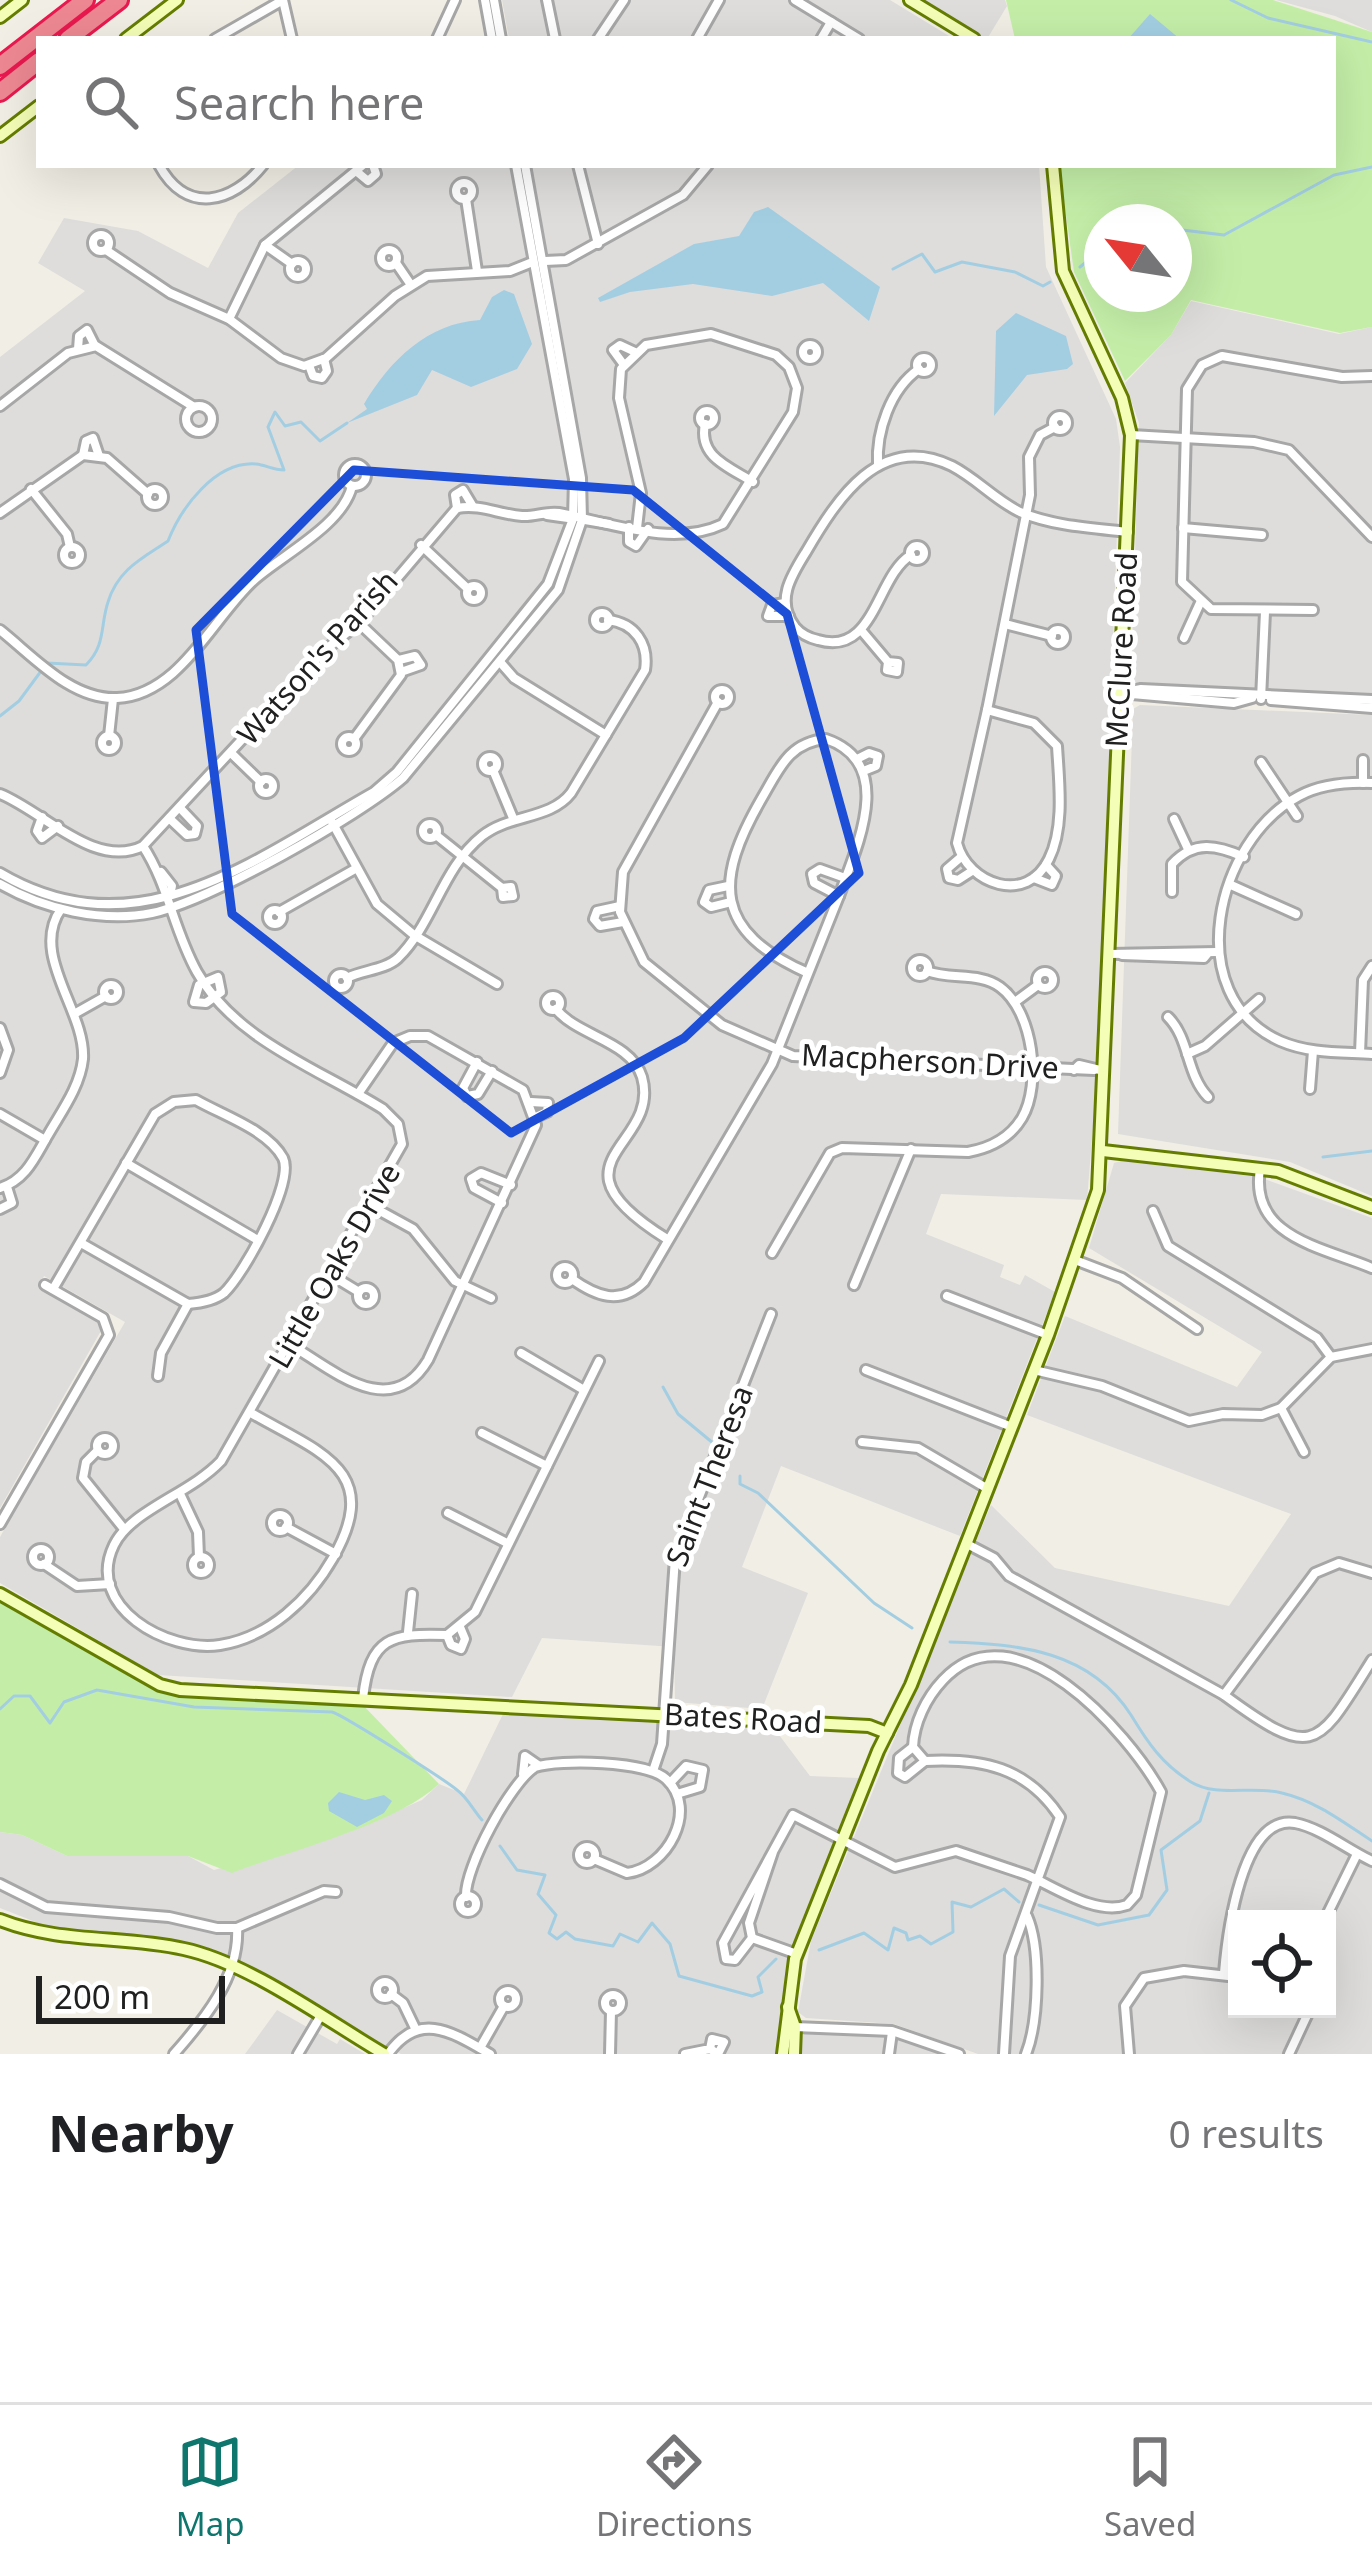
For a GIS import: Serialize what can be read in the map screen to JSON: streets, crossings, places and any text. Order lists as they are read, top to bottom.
{
  "streets": {
    "street": [
      "McClure Road",
      "Watson's Parish",
      "Macpherson Drive",
      "Little Oaks Drive",
      "Saint Theresa",
      "Bates Road"
    ]
  },
  "crossings": [
    ["McClure Road", "Macpherson Drive"],
    ["Watson's Parish", "Little Oaks Drive"],
    ["Saint Theresa", "Bates Road"]
  ],
  "scale_bar": "200 m",
  "north": "top left",
  "page": {
    "search": "Search here",
    "scale": "200 m",
    "heading": ["Nearby", "0 results"],
    "nav": ["Map", "Directions", "Saved"]
  }
}
